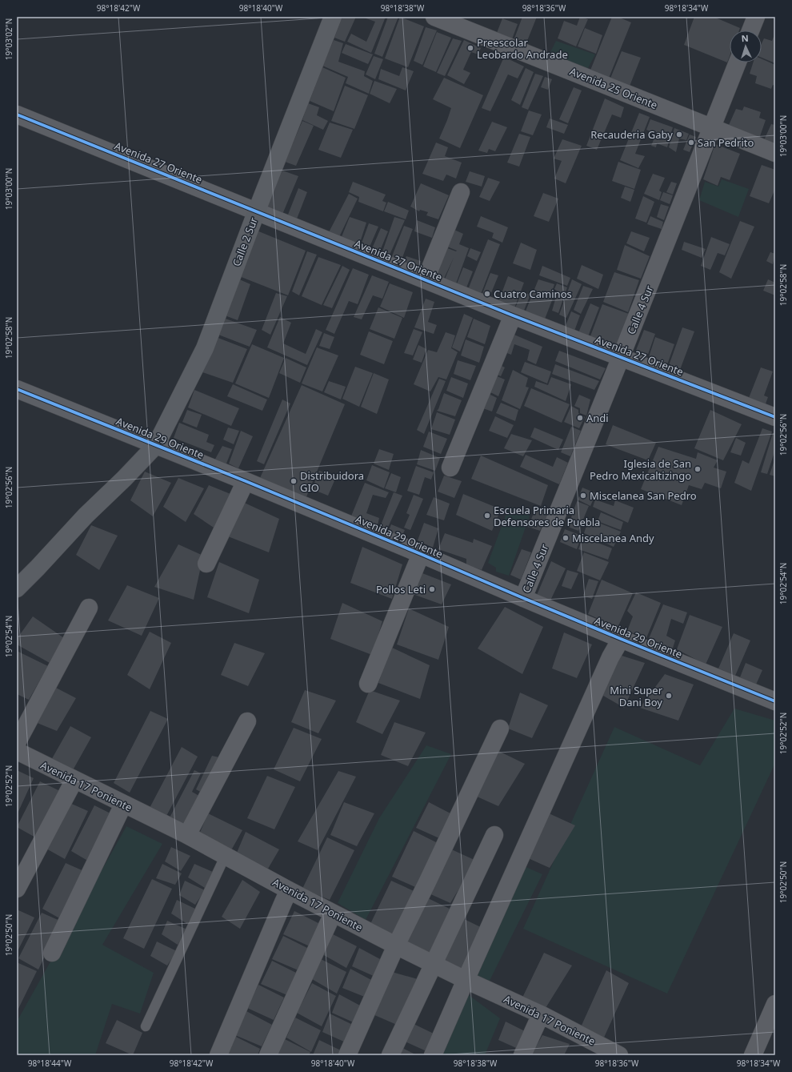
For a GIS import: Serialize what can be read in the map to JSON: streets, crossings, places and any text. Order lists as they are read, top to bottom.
{
  "streets": {
    "main road": ["Calle 2 Sur"],
    "street": [
      "Avenida 25 Oriente",
      "Avenida 27 Oriente",
      "Calle 4 Sur",
      "Avenida 29 Oriente",
      "Avenida 17 Poniente"
    ]
  },
  "crossings": [
    ["Avenida 25 Oriente", "Calle 4 Sur"],
    ["Avenida 27 Oriente", "Calle 2 Sur"],
    ["Avenida 27 Oriente", "Calle 4 Sur"],
    ["Calle 2 Sur", "Avenida 29 Oriente"],
    ["Calle 4 Sur", "Avenida 29 Oriente"]
  ],
  "places": [
    "Preescolar Leobardo Andrade",
    "Recauderia Gaby",
    "San Pedrito",
    "Cuatro Caminos",
    "Andi",
    "Iglesia de San Pedro Mexicaltizingo",
    "Distribuidora GIO",
    "Miscelanea San Pedro",
    "Escuela Primaria Defensores de Puebla",
    "Miscelanea Andy",
    "Pollos Leti",
    "Mini Super Dani Boy"
  ],
  "north": "top",
  "coordinates": [
    "98°18'42\"W",
    "98°18'40\"W",
    "98°18'38\"W",
    "98°18'36\"W",
    "98°18'34\"W",
    "19°03'02\"N",
    "19°03'00\"N",
    "19°02'58\"N",
    "19°02'56\"N",
    "19°02'54\"N",
    "19°02'52\"N",
    "19°02'50\"N",
    "98°18'44\"W"
  ]
}
